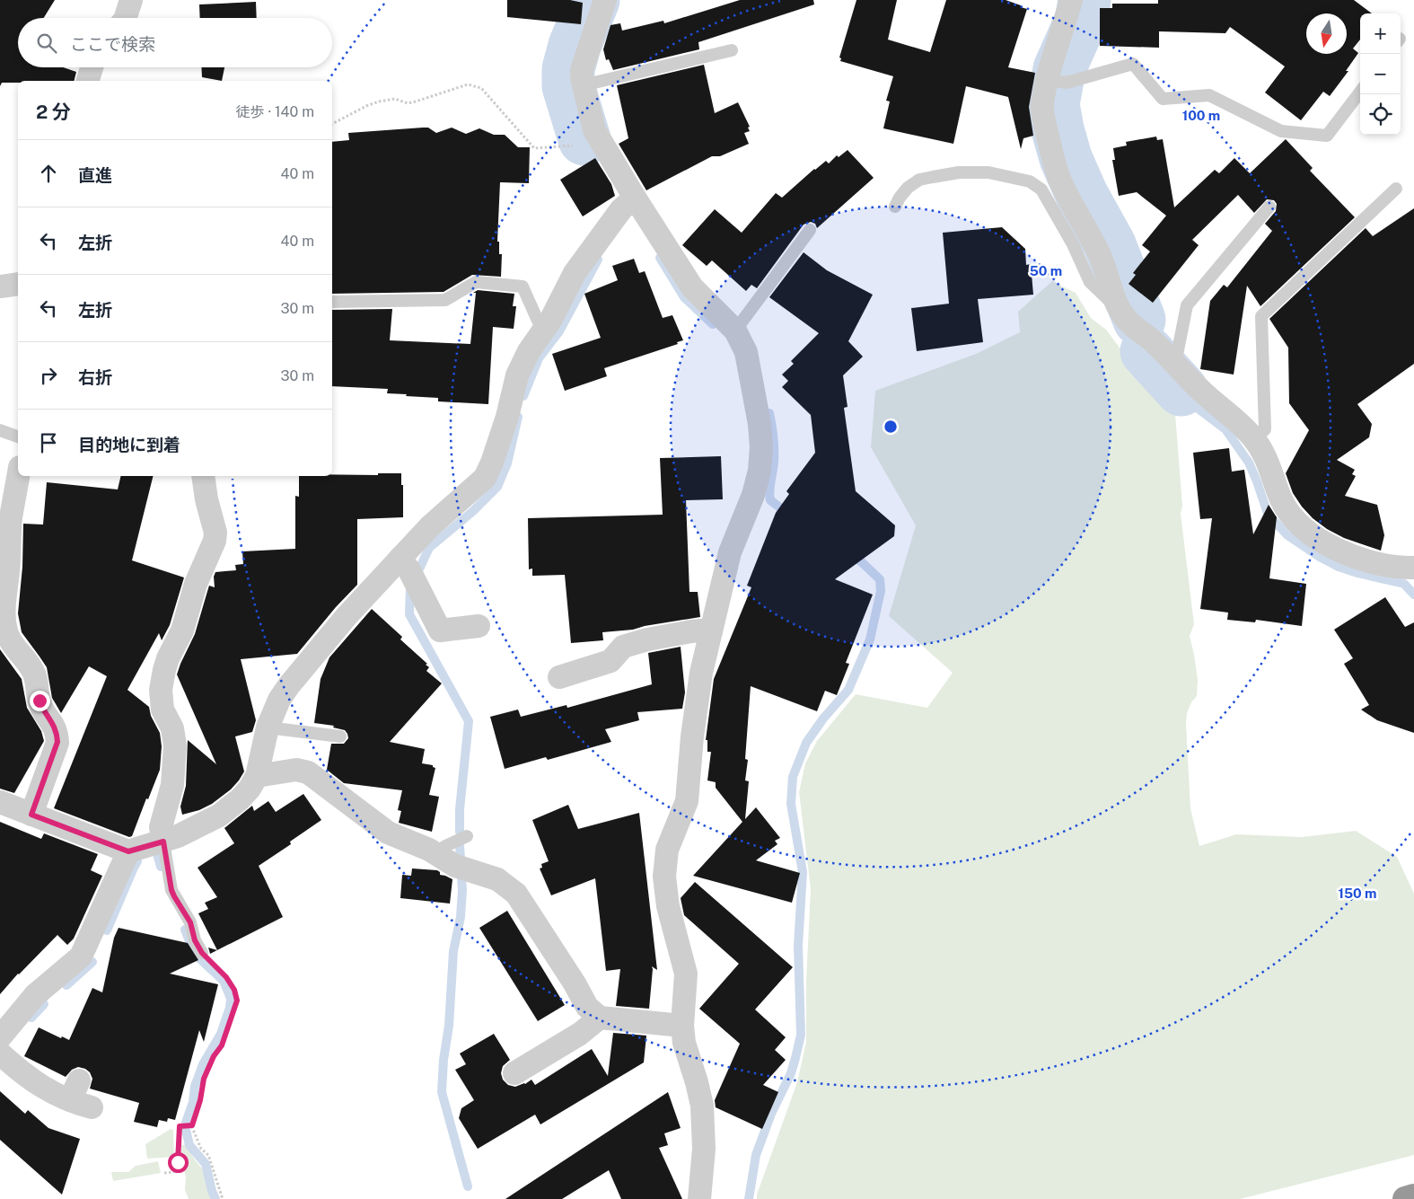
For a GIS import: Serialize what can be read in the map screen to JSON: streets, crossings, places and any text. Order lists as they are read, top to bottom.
{
  "north": "bottom",
  "page": {
    "map_buttons": ["+", "−"],
    "search": "ここで検索",
    "heading": ["2 分", "徒歩 · 140 m"],
    "list": [
      ["直進", "40 m"],
      ["左折", "40 m"],
      ["左折", "30 m"],
      ["右折", "30 m"],
      "目的地に到着"
    ]
  },
  "rings": ["100 m", "50 m", "150 m"]
}
